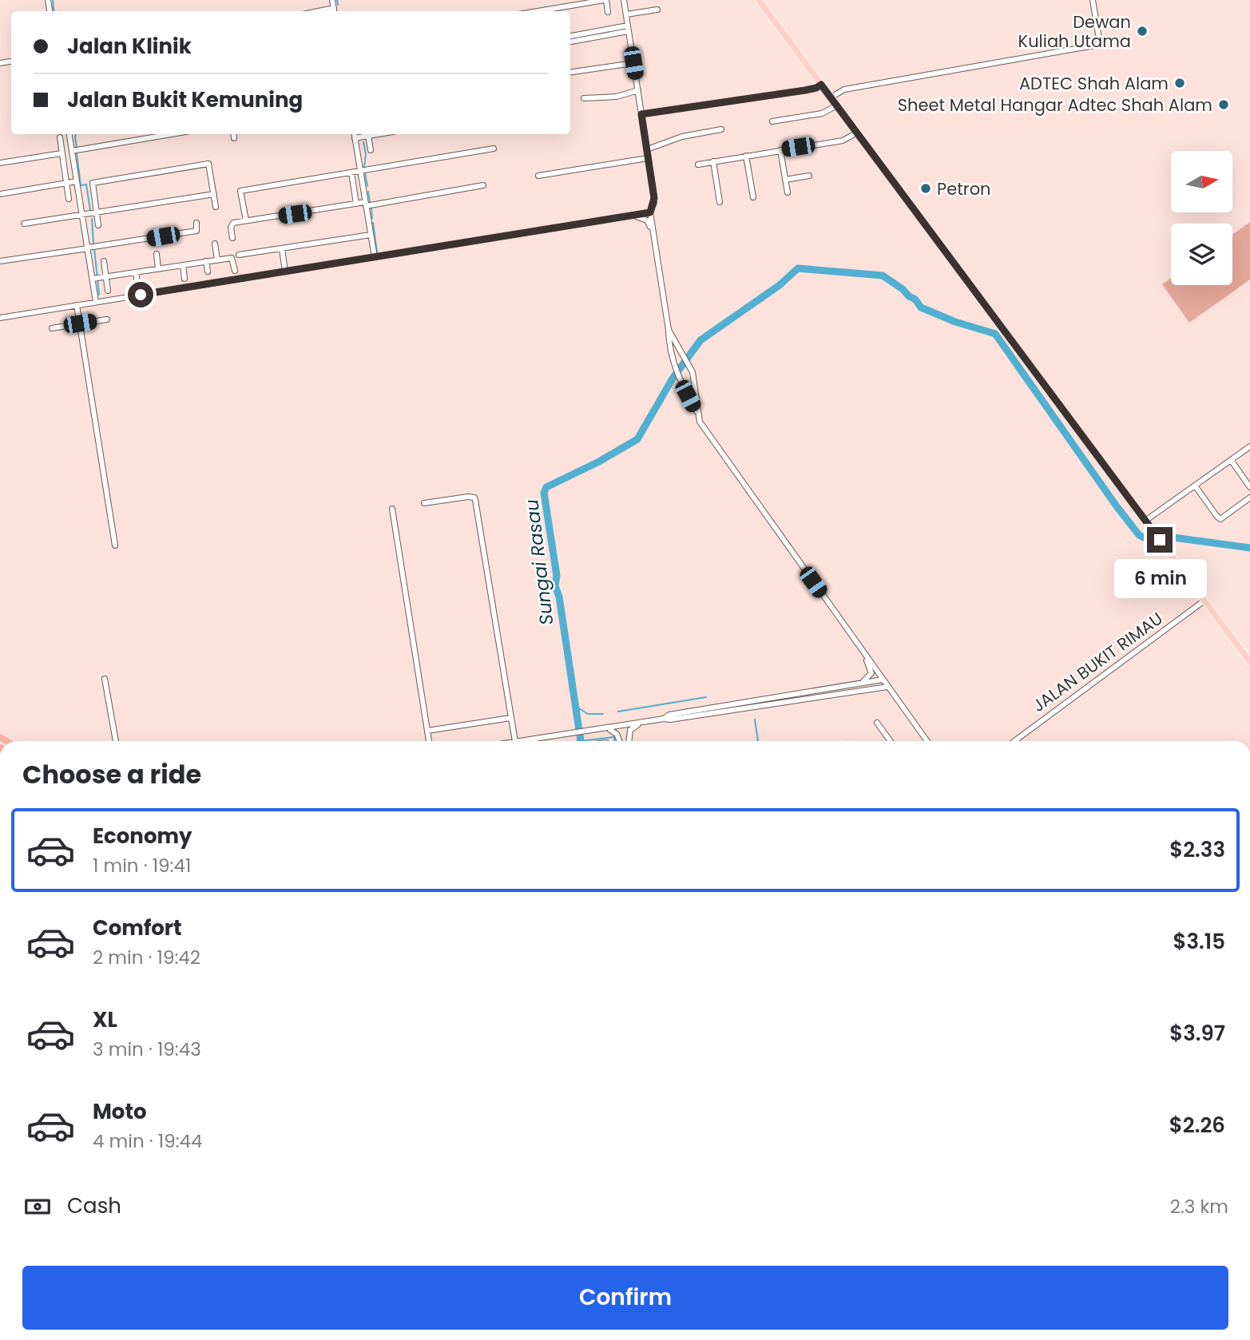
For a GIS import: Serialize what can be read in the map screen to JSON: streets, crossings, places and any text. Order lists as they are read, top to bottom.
{
  "streets": {
    "street": ["JALAN BUKIT RIMAU"]
  },
  "water": ["Sungai Rasau"],
  "places": [
    "Dewan Kuliah Utama",
    "ADTEC Shah Alam",
    "Sheet Metal Hangar Adtec Shah Alam",
    "Petron"
  ],
  "north": "right",
  "page": {
    "banner": ["Jalan Klinik", "Jalan Bukit Kemuning"],
    "bubble": "6 min",
    "heading": "Choose a ride",
    "list": [
      {
        "name": "Economy",
        "note": "1 min · 19:41",
        "value": "$2.33"
      },
      {
        "name": "Comfort",
        "note": "2 min · 19:42",
        "value": "$3.15"
      },
      {
        "name": "XL",
        "note": "3 min · 19:43",
        "value": "$3.97"
      },
      {
        "name": "Moto",
        "note": "4 min · 19:44",
        "value": "$2.26"
      }
    ],
    "pay": ["Cash", "2.3 km"],
    "buttons": "Confirm"
  }
}
